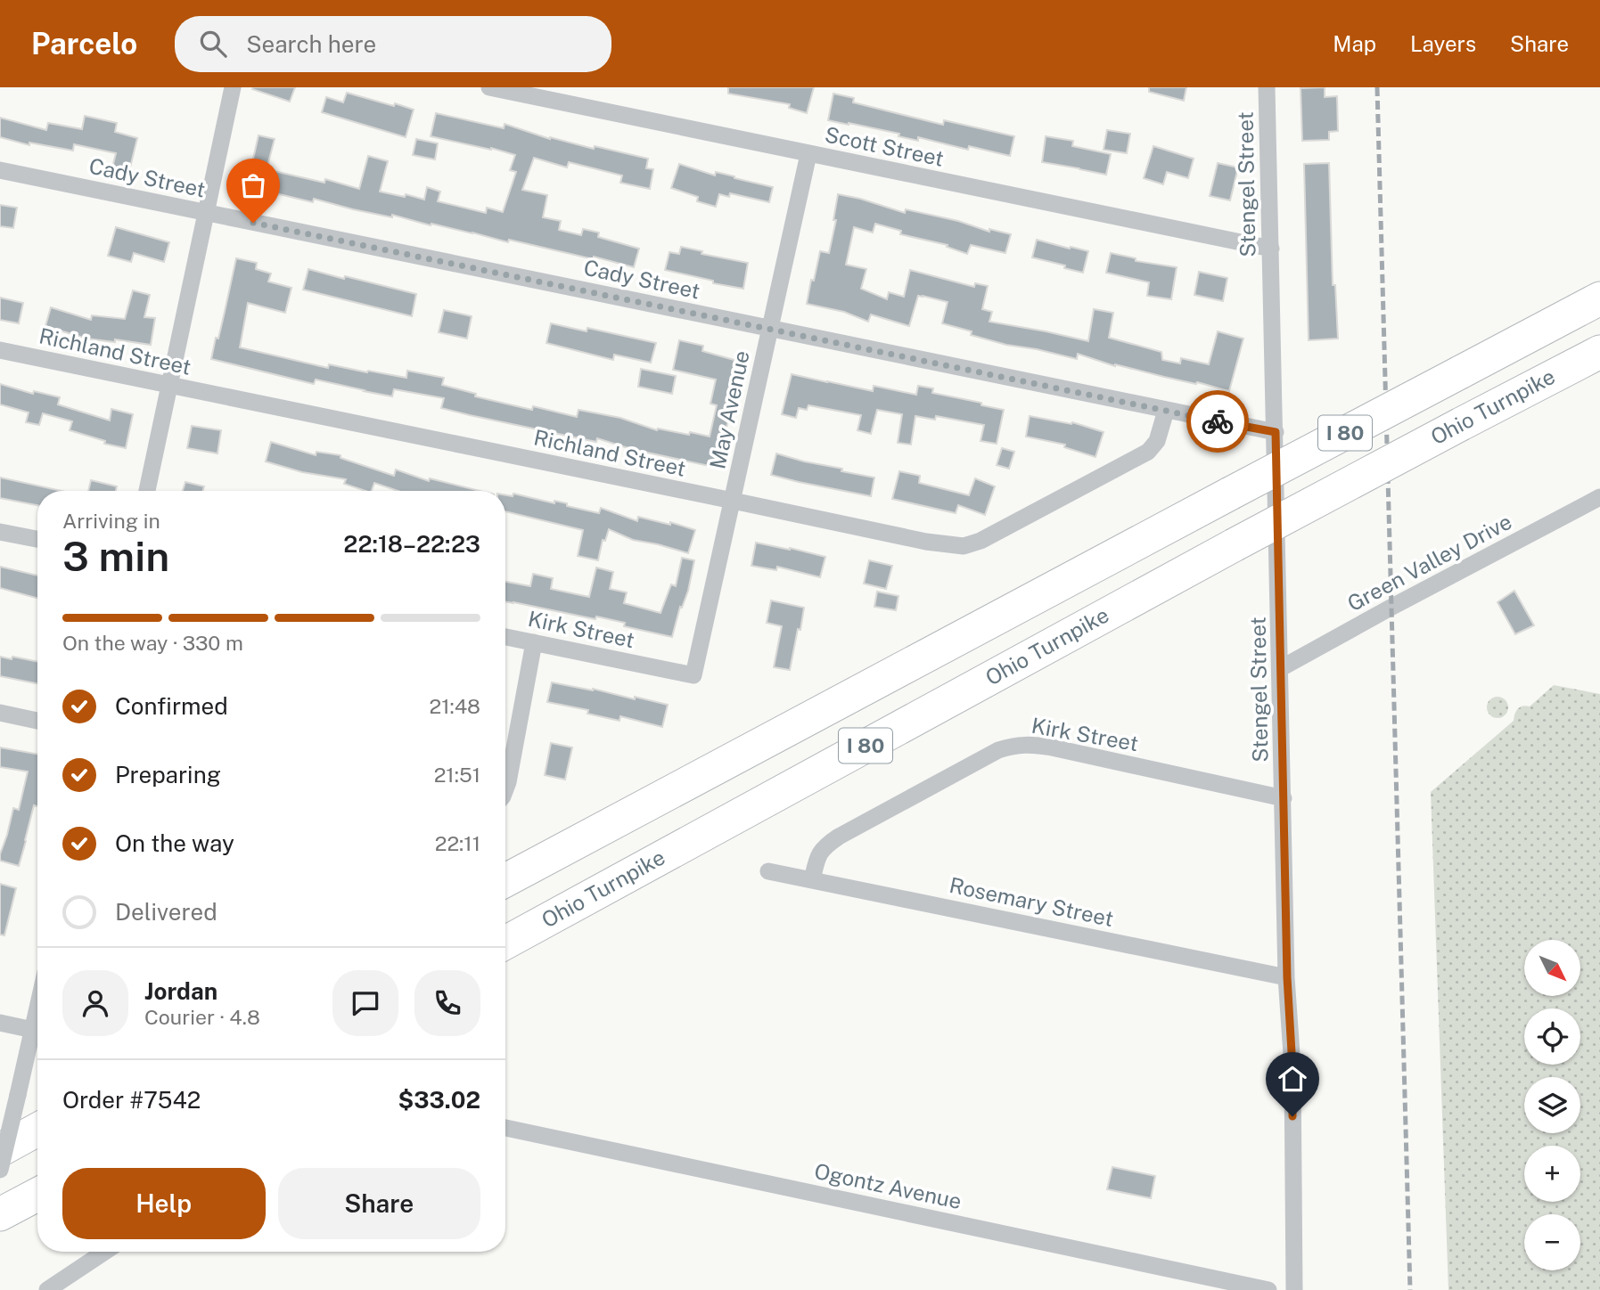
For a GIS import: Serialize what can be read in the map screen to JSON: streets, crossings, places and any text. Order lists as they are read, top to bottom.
{
  "streets": {
    "highway": ["Ohio Turnpike", "I 80"],
    "street": [
      "Scott Street",
      "Cady Street",
      "Stengel Street",
      "Richland Street",
      "May Avenue",
      "Green Valley Drive",
      "Kirk Street",
      "Rosemary Street",
      "Ogontz Avenue"
    ]
  },
  "crossings": [
    ["Scott Street", "Stengel Street"],
    ["Scott Street", "May Avenue"],
    ["Cady Street", "Stengel Street"],
    ["Cady Street", "Richland Street"],
    ["Cady Street", "May Avenue"],
    ["Stengel Street", "Green Valley Drive"],
    ["Stengel Street", "Kirk Street"],
    ["Stengel Street", "Rosemary Street"],
    ["Richland Street", "May Avenue"],
    ["May Avenue", "Kirk Street"],
    ["Kirk Street", "Rosemary Street"]
  ],
  "north": "bottom right",
  "page": {
    "header": "Parcelo",
    "search": "Search here",
    "nav": ["Map", "Layers", "Share"],
    "heading": ["3 min", "Arriving in", "22:18–22:23"],
    "panel": [
      "Jordan",
      "Courier · 4.8",
      "Order #7542",
      "$33.02"
    ],
    "bar": "On the way · 330 m",
    "list": [
      ["Confirmed", "21:48"],
      ["Preparing", "21:51"],
      ["On the way", "22:11"],
      "Delivered"
    ],
    "map_buttons": ["+", "−"],
    "buttons": ["Help", "Share"]
  }
}
